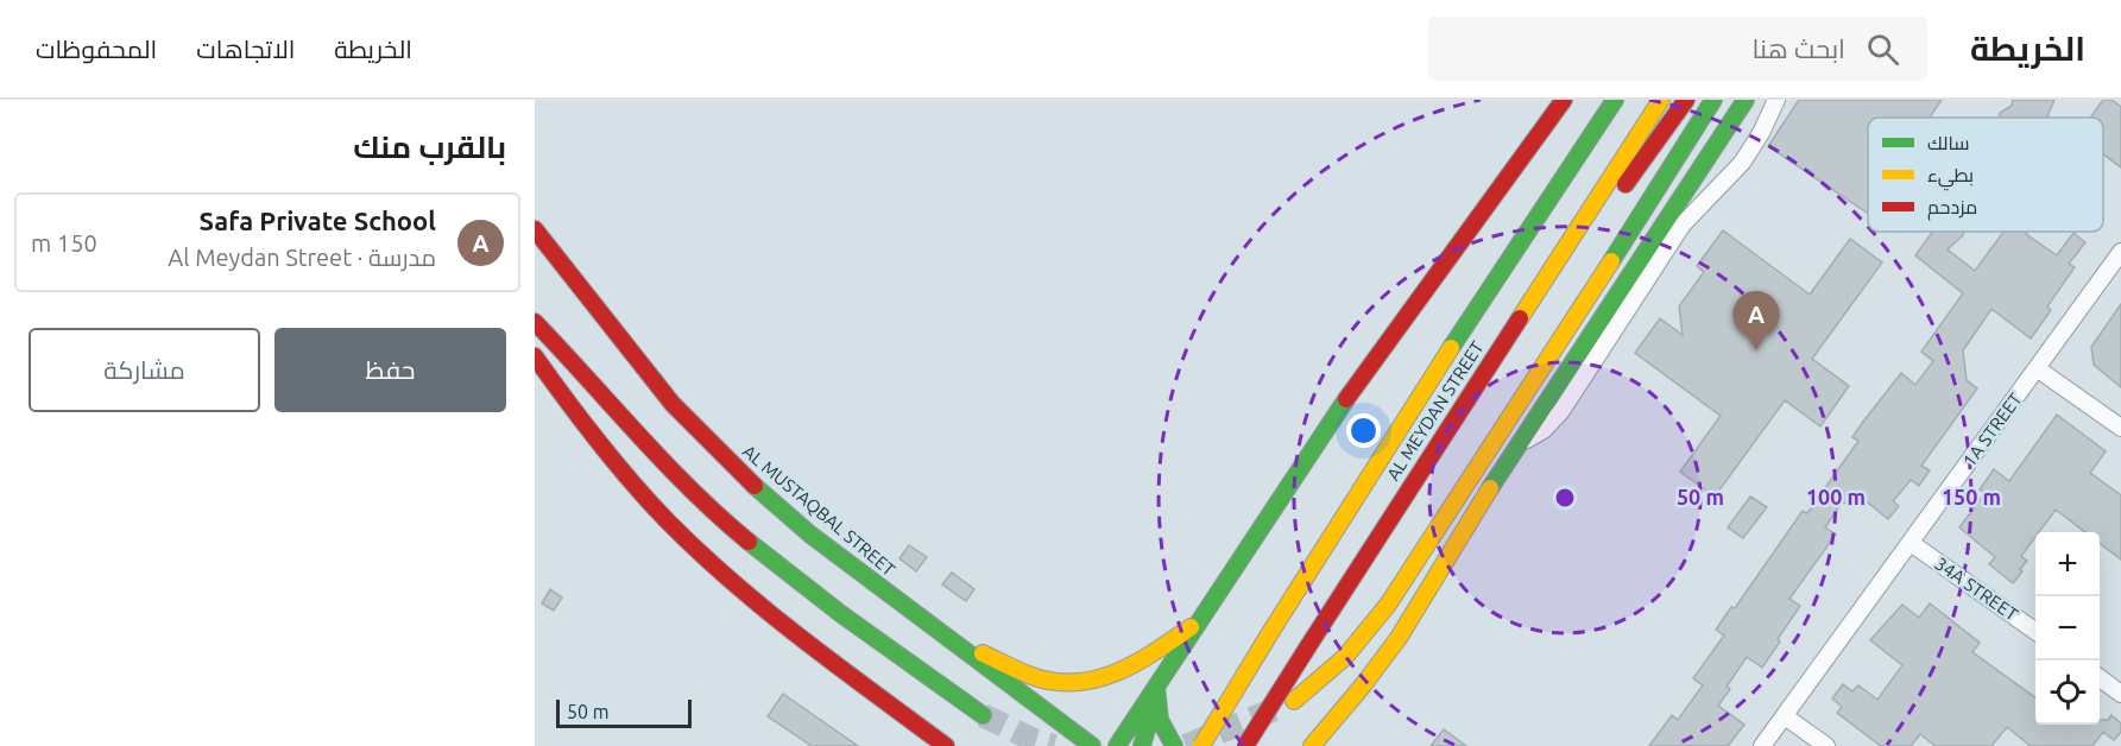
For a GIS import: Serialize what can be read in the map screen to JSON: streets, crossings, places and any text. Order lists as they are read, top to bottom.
{
  "streets": {
    "main road": ["AL MEYDAN STREET", "AL MUSTAQBAL STREET"],
    "street": ["1A STREET", "34A STREET"]
  },
  "crossings": [
    ["1A STREET", "34A STREET"]
  ],
  "legend": ["سالك", "بطيء", "مزدحم"],
  "scale_bar": "50 m",
  "page": {
    "header": "الخريطة",
    "search": "ابحث هنا",
    "nav": ["الخريطة", "الاتجاهات", "المحفوظات"],
    "heading": "بالقرب منك",
    "list": [
      {
        "mark": "A",
        "name": "Safa Private School",
        "note": "مدرسة · Al Meydan Street",
        "value": "150 m"
      }
    ],
    "pins": "A",
    "buttons": ["حفظ", "مشاركة"],
    "map_buttons": ["+", "−"],
    "scale": "50 m"
  },
  "rings": ["50 m", "100 m", "150 m"]
}
